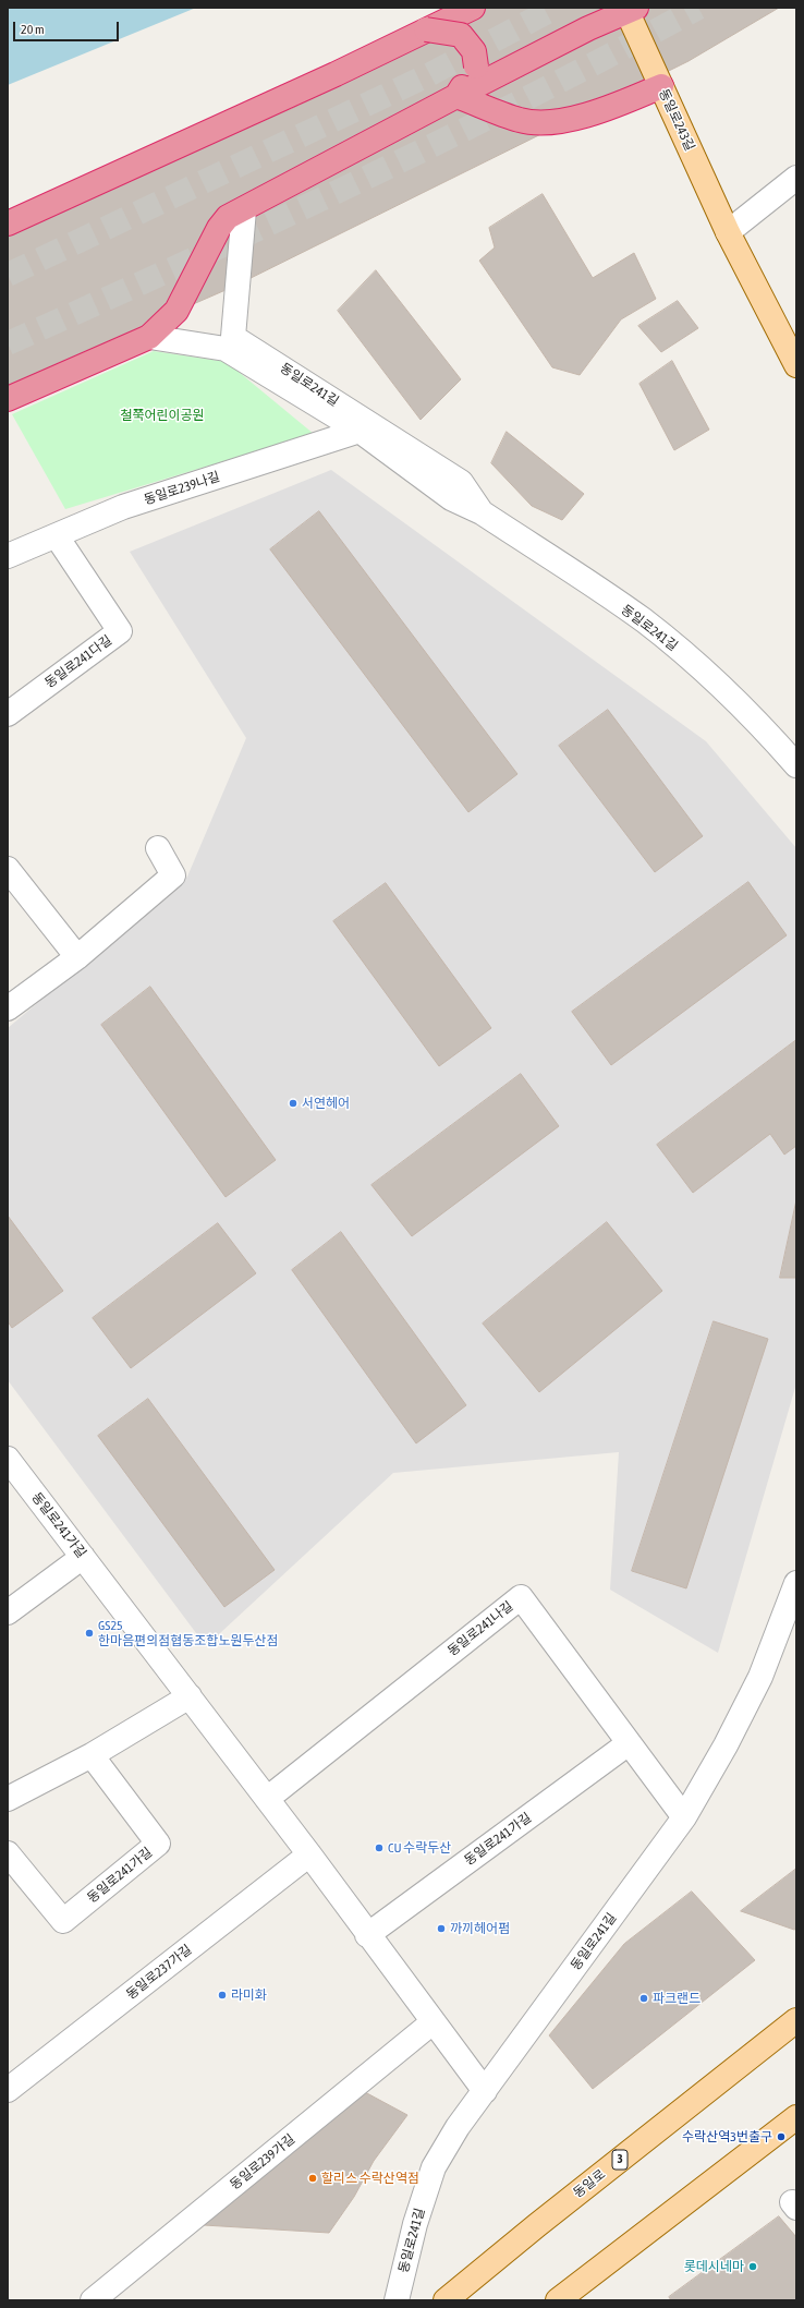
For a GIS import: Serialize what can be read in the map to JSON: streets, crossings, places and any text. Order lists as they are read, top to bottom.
{
  "streets": {
    "main road": ["동일로243길", "3", "동일로"],
    "street": [
      "동일로241길",
      "동일로239나길",
      "동일로241다길",
      "동일로241가길",
      "동일로241나길",
      "동일로237가길",
      "동일로239가길"
    ]
  },
  "crossings": [
    ["동일로241길", "동일로239나길"],
    ["동일로241길", "동일로241가길"],
    ["동일로241길", "동일로241나길"],
    ["동일로239나길", "동일로241다길"],
    ["동일로241가길", "동일로241나길"],
    ["동일로241가길", "동일로237가길"],
    ["동일로241가길", "동일로239가길"]
  ],
  "parks": ["철쭉어린이공원"],
  "places": [
    "서연헤어",
    "GS25 한마음편의점협동조합노원두산점",
    "CU 수락두산",
    "까끼헤어펌",
    "라미화",
    "파크랜드",
    "수락산역3번출구",
    "할리스 수락산역점",
    "롯데시네마"
  ],
  "scale_bar": "20 m"
}
